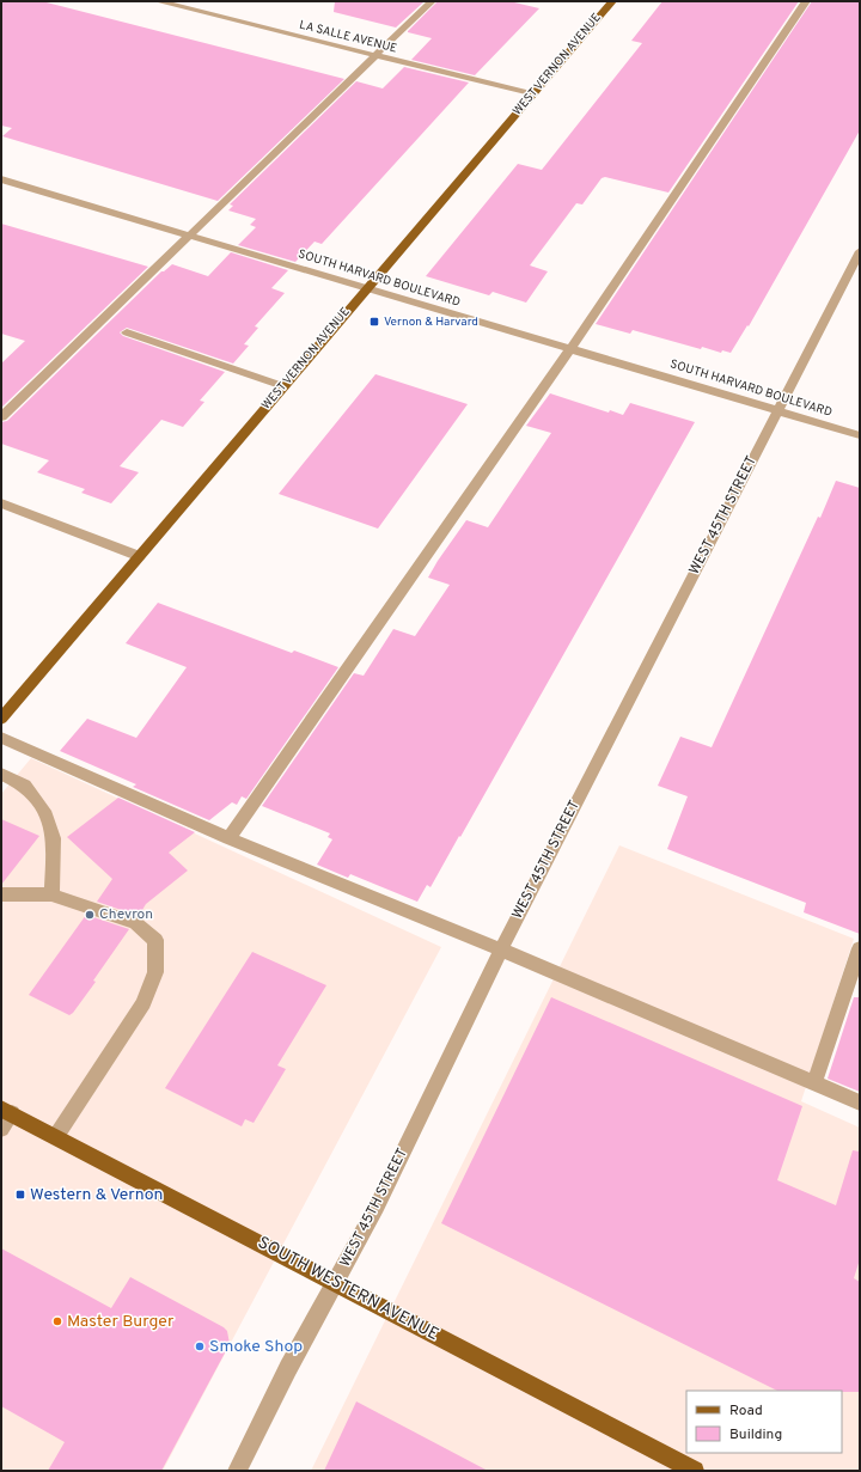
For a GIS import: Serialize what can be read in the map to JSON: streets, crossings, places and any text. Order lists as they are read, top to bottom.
{
  "streets": {
    "main road": ["WEST VERNON AVENUE", "SOUTH WESTERN AVENUE"],
    "street": ["LA SALLE AVENUE", "SOUTH HARVARD BOULEVARD", "WEST 45TH STREET"]
  },
  "crossings": [
    ["LA SALLE AVENUE", "WEST VERNON AVENUE"],
    ["WEST VERNON AVENUE", "SOUTH HARVARD BOULEVARD"],
    ["SOUTH HARVARD BOULEVARD", "WEST 45TH STREET"],
    ["WEST 45TH STREET", "SOUTH WESTERN AVENUE"]
  ],
  "places": {
    "transit": ["Vernon & Harvard", "Western & Vernon"],
    "other": ["Chevron", "Master Burger", "Smoke Shop"]
  },
  "legend": ["Road", "Building"]
}
